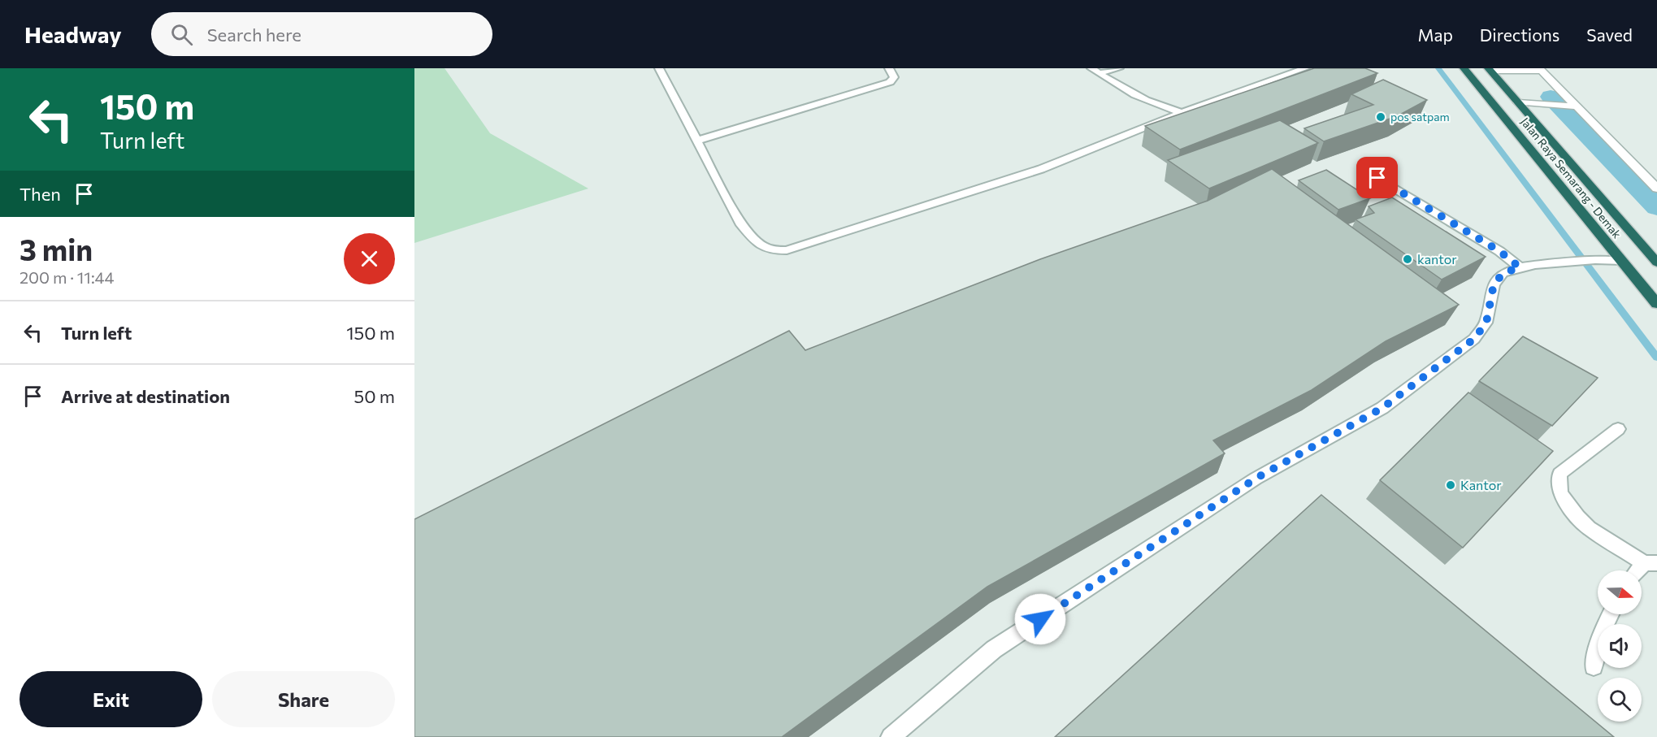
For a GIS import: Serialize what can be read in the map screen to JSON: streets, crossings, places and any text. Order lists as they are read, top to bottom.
{
  "streets": {
    "highway": ["Jalan Raya Semarang - Demak"]
  },
  "places": ["pos satpam", "kantor", "Kantor"],
  "north": "right",
  "page": {
    "header": "Headway",
    "search": "Search here",
    "nav": ["Map", "Directions", "Saved"],
    "turn": ["150 m", "Turn left"],
    "then": "Then",
    "heading": ["3 min", "200 m · 11:44"],
    "list": [
      {
        "name": "Turn left",
        "value": "150 m"
      },
      {
        "name": "Arrive at destination",
        "value": "50 m"
      }
    ],
    "buttons": ["Exit", "Share"]
  }
}
